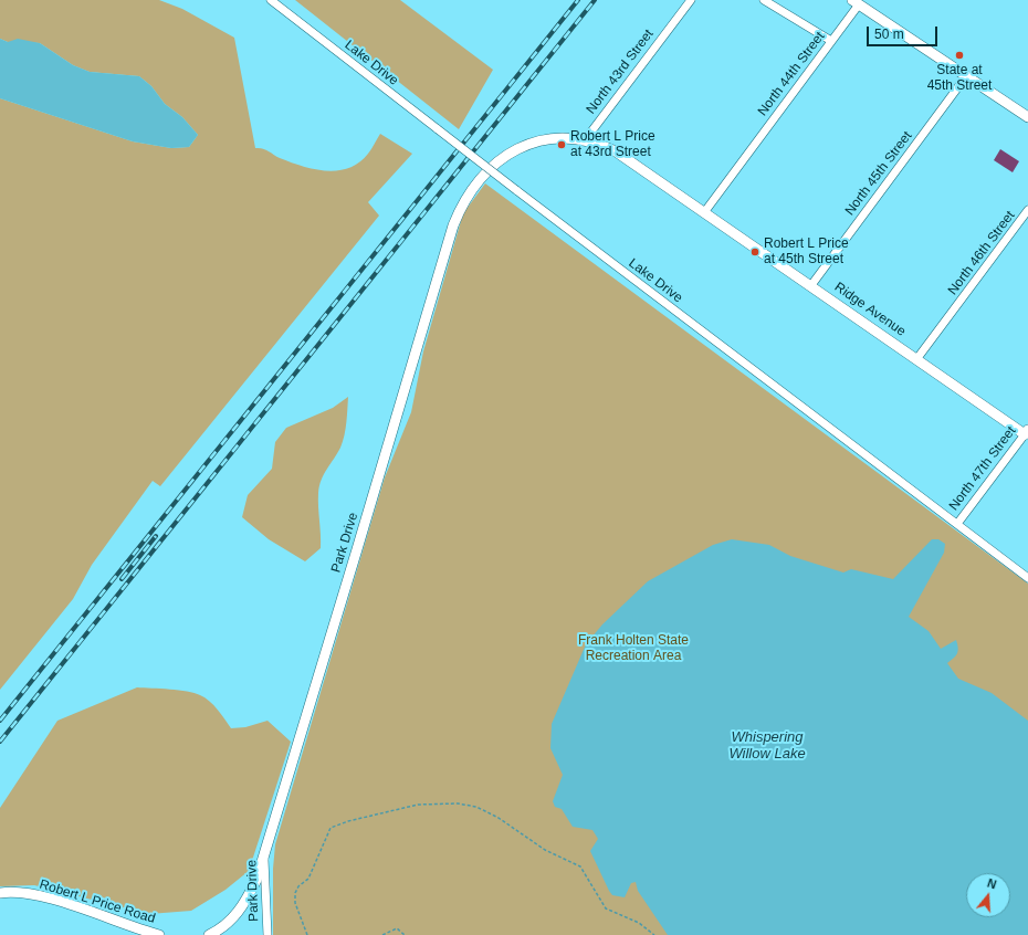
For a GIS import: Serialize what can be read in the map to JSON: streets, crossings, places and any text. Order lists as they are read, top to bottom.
{
  "streets": {
    "street": [
      "Lake Drive",
      "North 43rd Street",
      "North 44th Street",
      "North 45th Street",
      "North 46th Street",
      "Ridge Avenue",
      "North 47th Street",
      "Park Drive",
      "Robert L Price Road"
    ]
  },
  "crossings": [
    ["Lake Drive", "North 47th Street"],
    ["North 43rd Street", "Ridge Avenue"],
    ["North 43rd Street", "Park Drive"],
    ["North 44th Street", "Ridge Avenue"],
    ["North 45th Street", "Ridge Avenue"],
    ["North 46th Street", "Ridge Avenue"],
    ["Ridge Avenue", "North 47th Street"],
    ["Ridge Avenue", "Park Drive"]
  ],
  "water": ["Whispering Willow Lake"],
  "parks": ["Frank Holten State Recreation Area"],
  "places": ["State at 45th Street", "Robert L Price at 43rd Street", "Robert L Price at 45th Street"],
  "scale_bar": "50 m",
  "north": "top"
}
